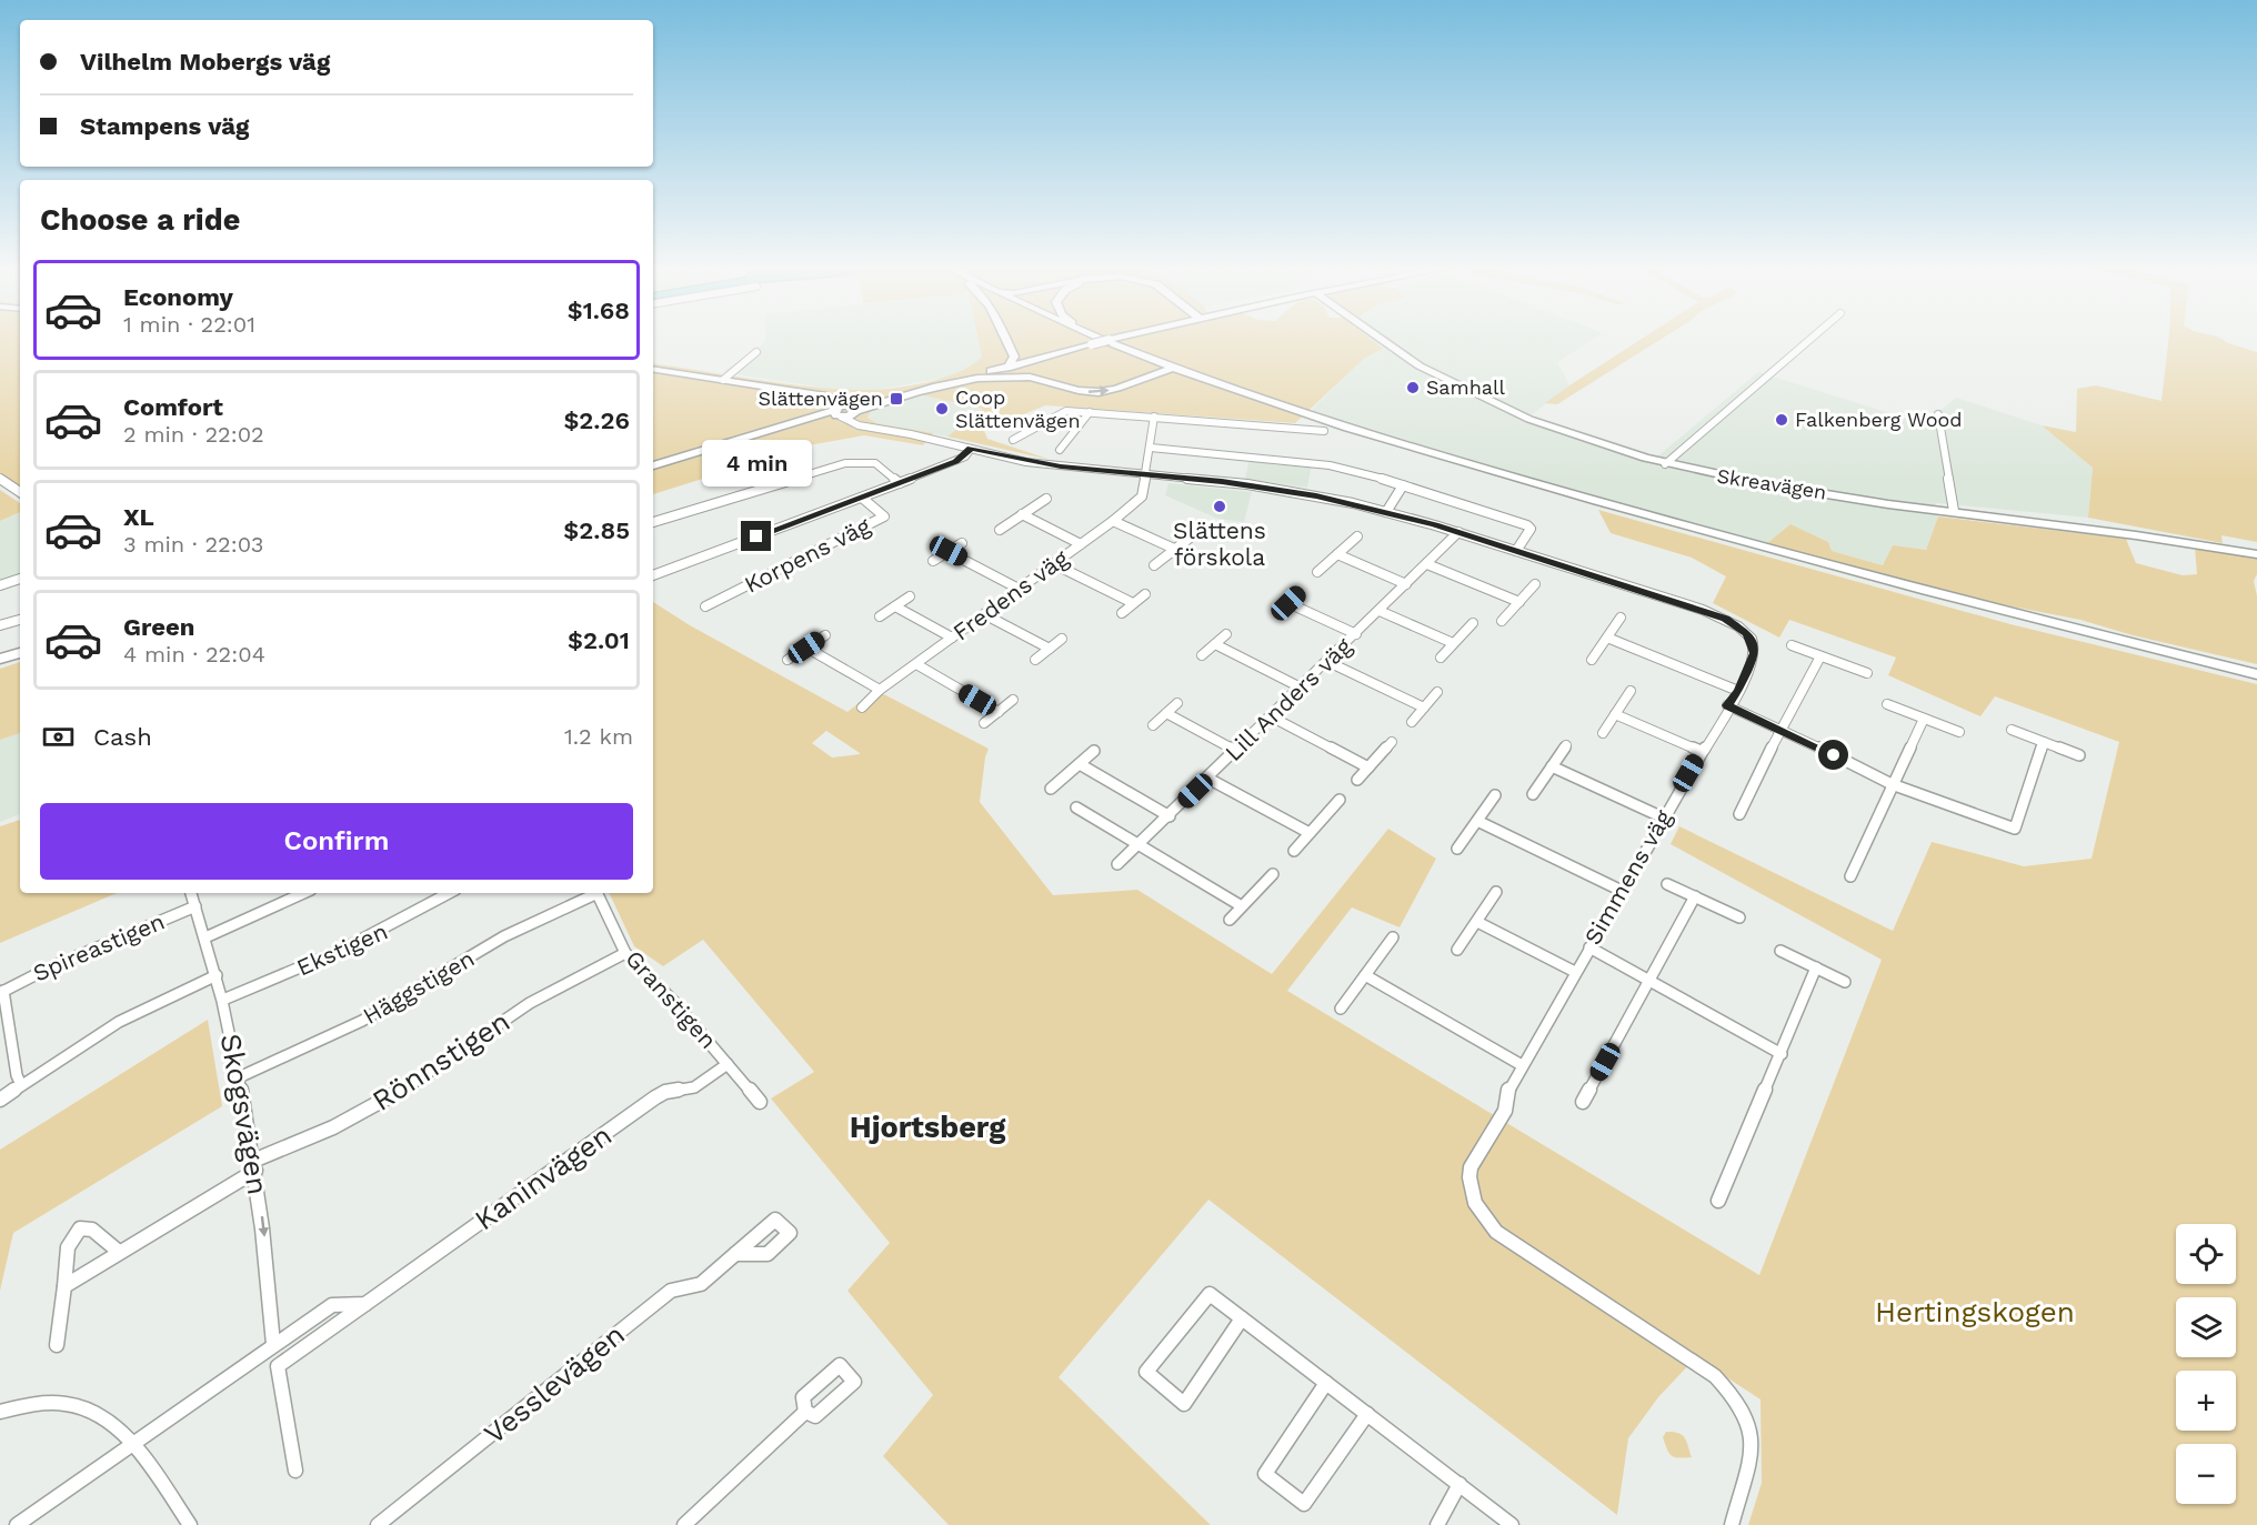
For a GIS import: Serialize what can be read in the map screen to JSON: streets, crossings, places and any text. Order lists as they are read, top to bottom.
{
  "streets": {
    "main road": ["Skreavägen"],
    "street": [
      "Korpens väg",
      "Fredens väg",
      "Lill Anders väg",
      "Simmens väg",
      "Spireastigen",
      "Ekstigen",
      "Häggstigen",
      "Granstigen",
      "Rönnstigen",
      "Skogsvägen",
      "Kaninvägen",
      "Vesslevägen"
    ]
  },
  "crossings": [
    ["Spireastigen", "Skogsvägen"],
    ["Ekstigen", "Skogsvägen"],
    ["Häggstigen", "Skogsvägen"],
    ["Granstigen", "Rönnstigen"],
    ["Granstigen", "Kaninvägen"],
    ["Rönnstigen", "Skogsvägen"]
  ],
  "one_way": ["Skogsvägen"],
  "districts": ["Hjortsberg"],
  "parks": ["Hertingskogen"],
  "places": {
    "other": [
      "Samhall",
      "Coop Slättenvägen",
      "Falkenberg Wood",
      "Slättens förskola"
    ],
    "transit": ["Slättenvägen"]
  },
  "page": {
    "banner": ["Vilhelm Mobergs väg", "Stampens väg"],
    "heading": "Choose a ride",
    "list": [
      {
        "name": "Economy",
        "note": "1 min · 22:01",
        "value": "$1.68"
      },
      {
        "name": "Comfort",
        "note": "2 min · 22:02",
        "value": "$2.26"
      },
      {
        "name": "XL",
        "note": "3 min · 22:03",
        "value": "$2.85"
      },
      {
        "name": "Green",
        "note": "4 min · 22:04",
        "value": "$2.01"
      }
    ],
    "bubble": "4 min",
    "pay": ["Cash", "1.2 km"],
    "buttons": "Confirm",
    "map_buttons": ["+", "−"]
  }
}
